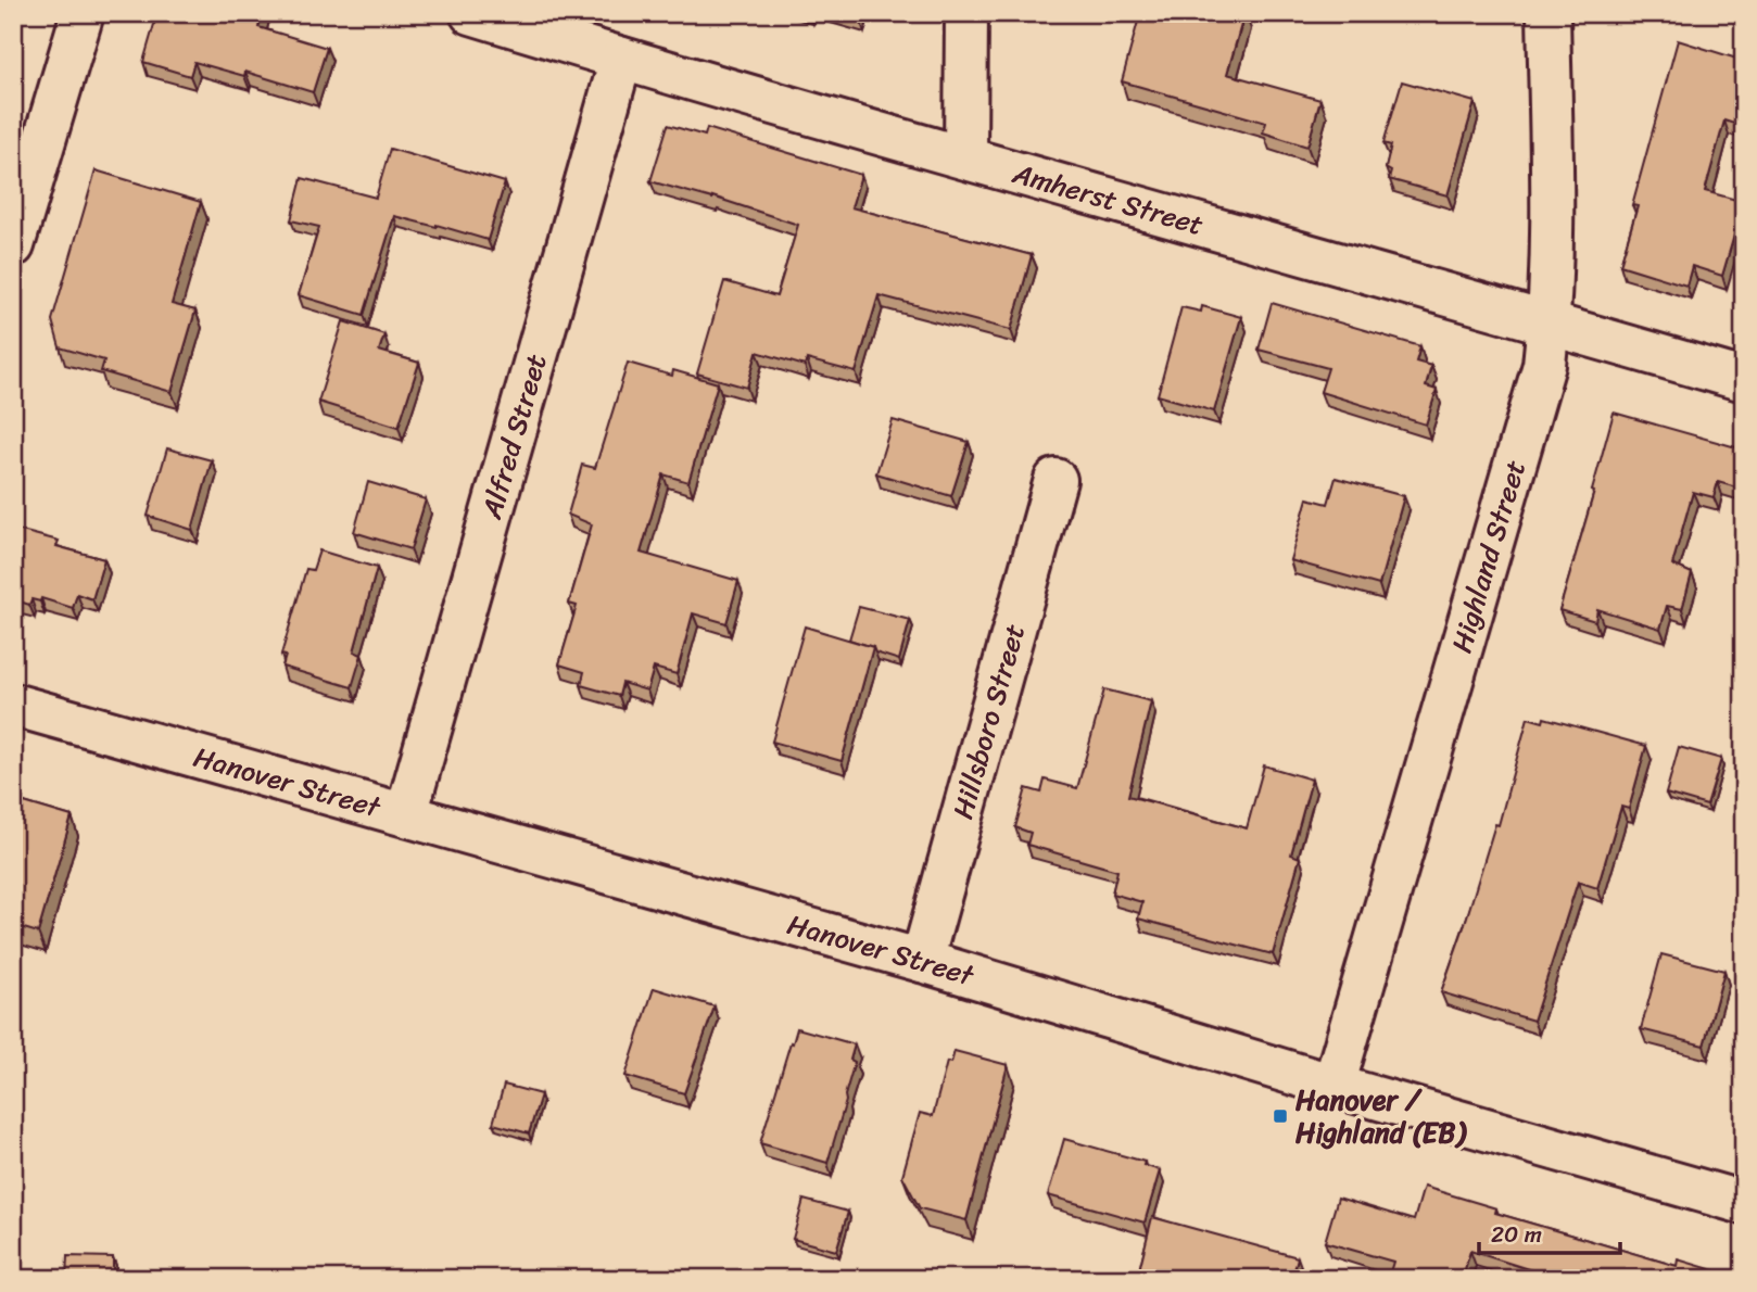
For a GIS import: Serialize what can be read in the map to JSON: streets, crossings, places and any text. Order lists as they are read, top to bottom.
{
  "streets": {
    "street": [
      "Amherst Street",
      "Alfred Street",
      "Highland Street",
      "Hillsboro Street",
      "Hanover Street"
    ]
  },
  "crossings": [
    ["Amherst Street", "Alfred Street"],
    ["Amherst Street", "Highland Street"],
    ["Alfred Street", "Hanover Street"],
    ["Highland Street", "Hanover Street"],
    ["Hillsboro Street", "Hanover Street"]
  ],
  "places": {
    "transit": ["Hanover / Highland (EB)"]
  },
  "scale_bar": "20 m"
}
